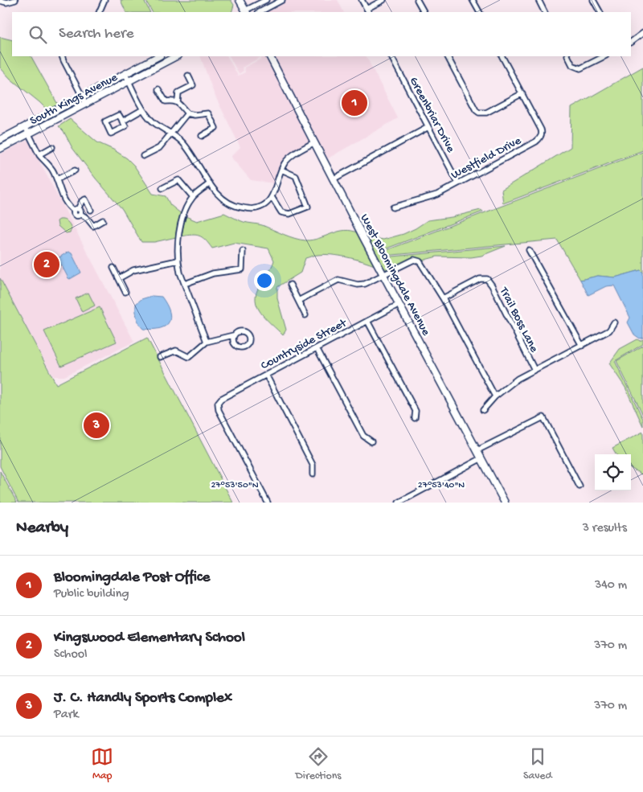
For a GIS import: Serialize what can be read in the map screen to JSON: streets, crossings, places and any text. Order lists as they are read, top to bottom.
{
  "streets": {
    "main road": ["South Kings Avenue", "West Bloomingdale Avenue"],
    "street": [
      "Greenbriar Drive",
      "Westfield Drive",
      "Trail Boss Lane",
      "Countryside Street"
    ]
  },
  "crossings": [
    ["Greenbriar Drive", "Westfield Drive"],
    ["West Bloomingdale Avenue", "Countryside Street"]
  ],
  "page": {
    "search": "Search here",
    "pins": ["1", "2", "3"],
    "heading": ["Nearby", "3 results"],
    "list": [
      {
        "mark": "1",
        "name": "Bloomingdale Post Office",
        "note": "Public building",
        "value": "340 m"
      },
      {
        "mark": "2",
        "name": "Kingswood Elementary School",
        "note": "School",
        "value": "370 m"
      },
      {
        "mark": "3",
        "name": "J. C. Handly Sports Complex",
        "note": "Park",
        "value": "370 m"
      }
    ],
    "nav": ["Map", "Directions", "Saved"]
  },
  "coordinates": ["27°53'50\"N", "27°53'40\"N"]
}
